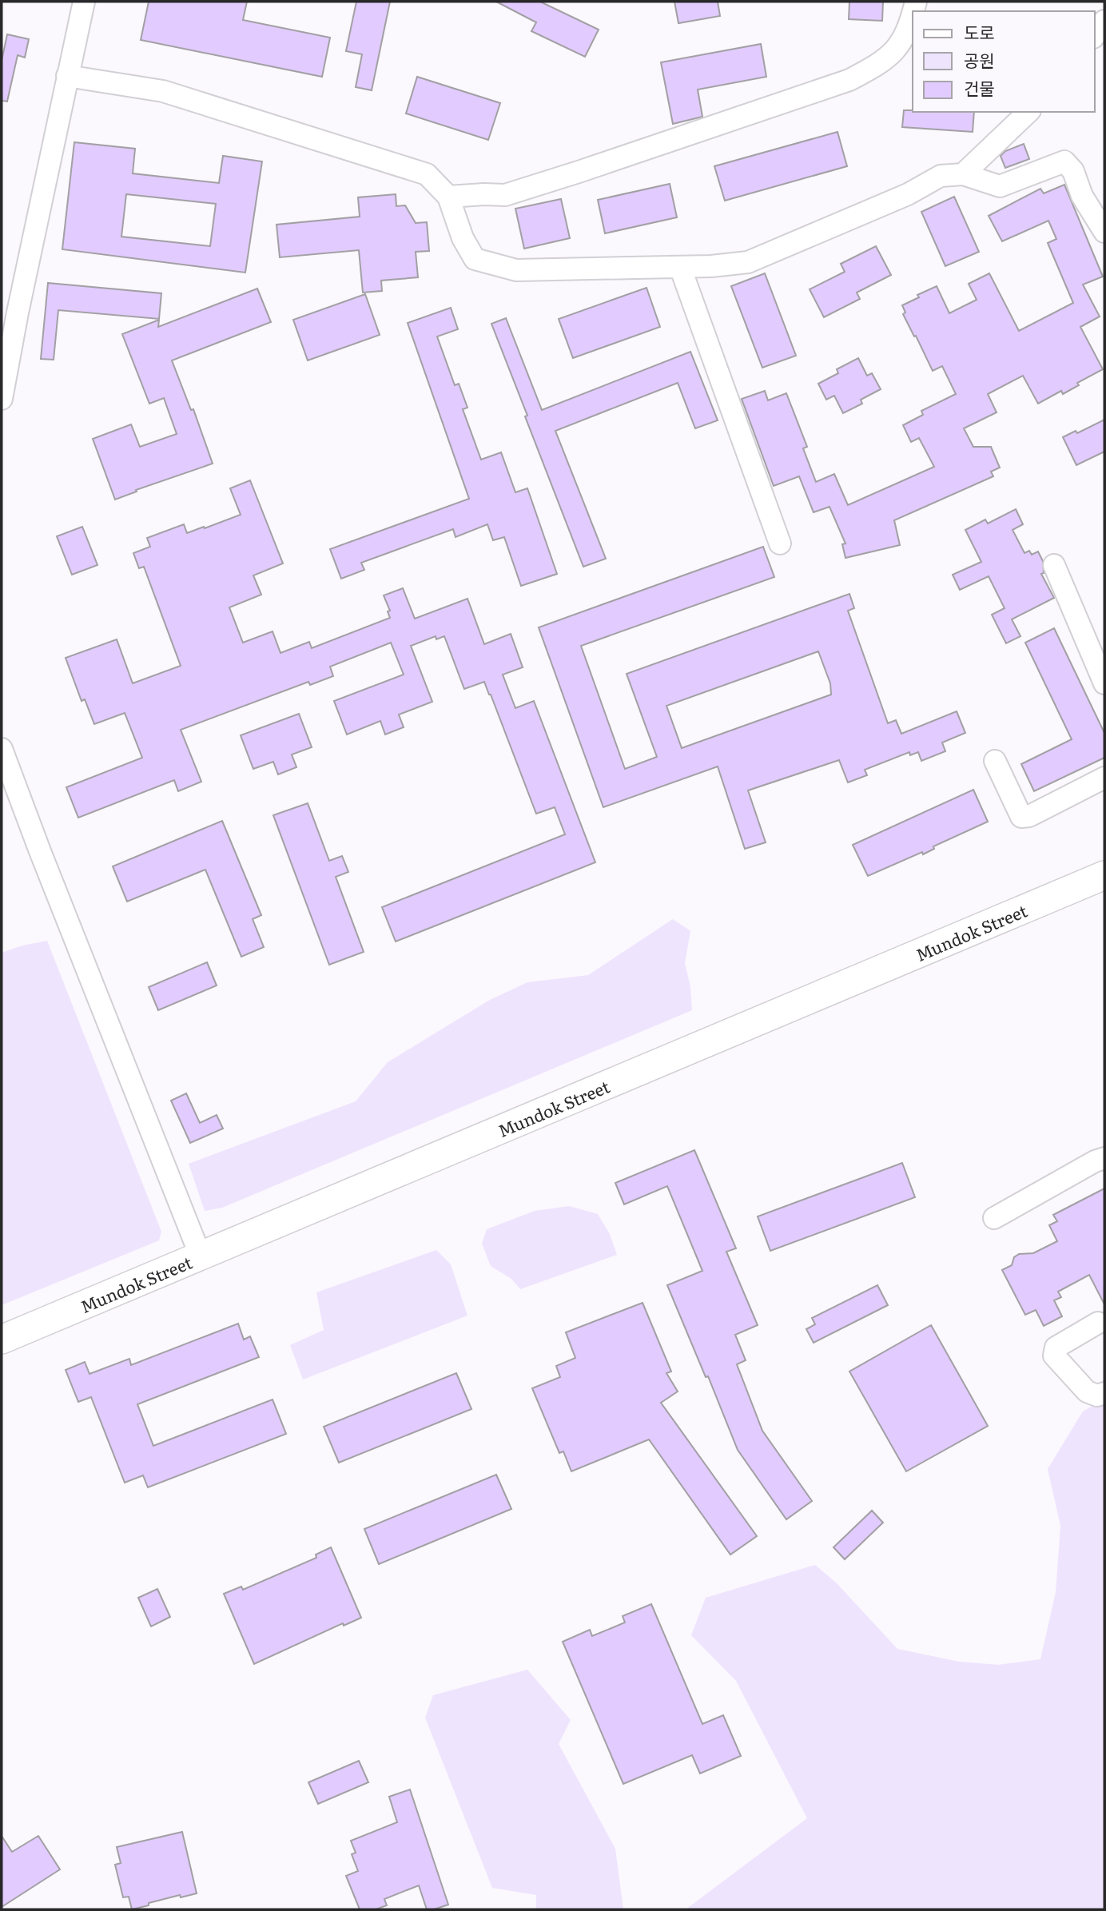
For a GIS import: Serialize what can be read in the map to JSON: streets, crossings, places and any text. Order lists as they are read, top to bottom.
{
  "streets": {
    "main road": ["Mundok Street"]
  },
  "legend": ["도로", "공원", "건물"]
}
